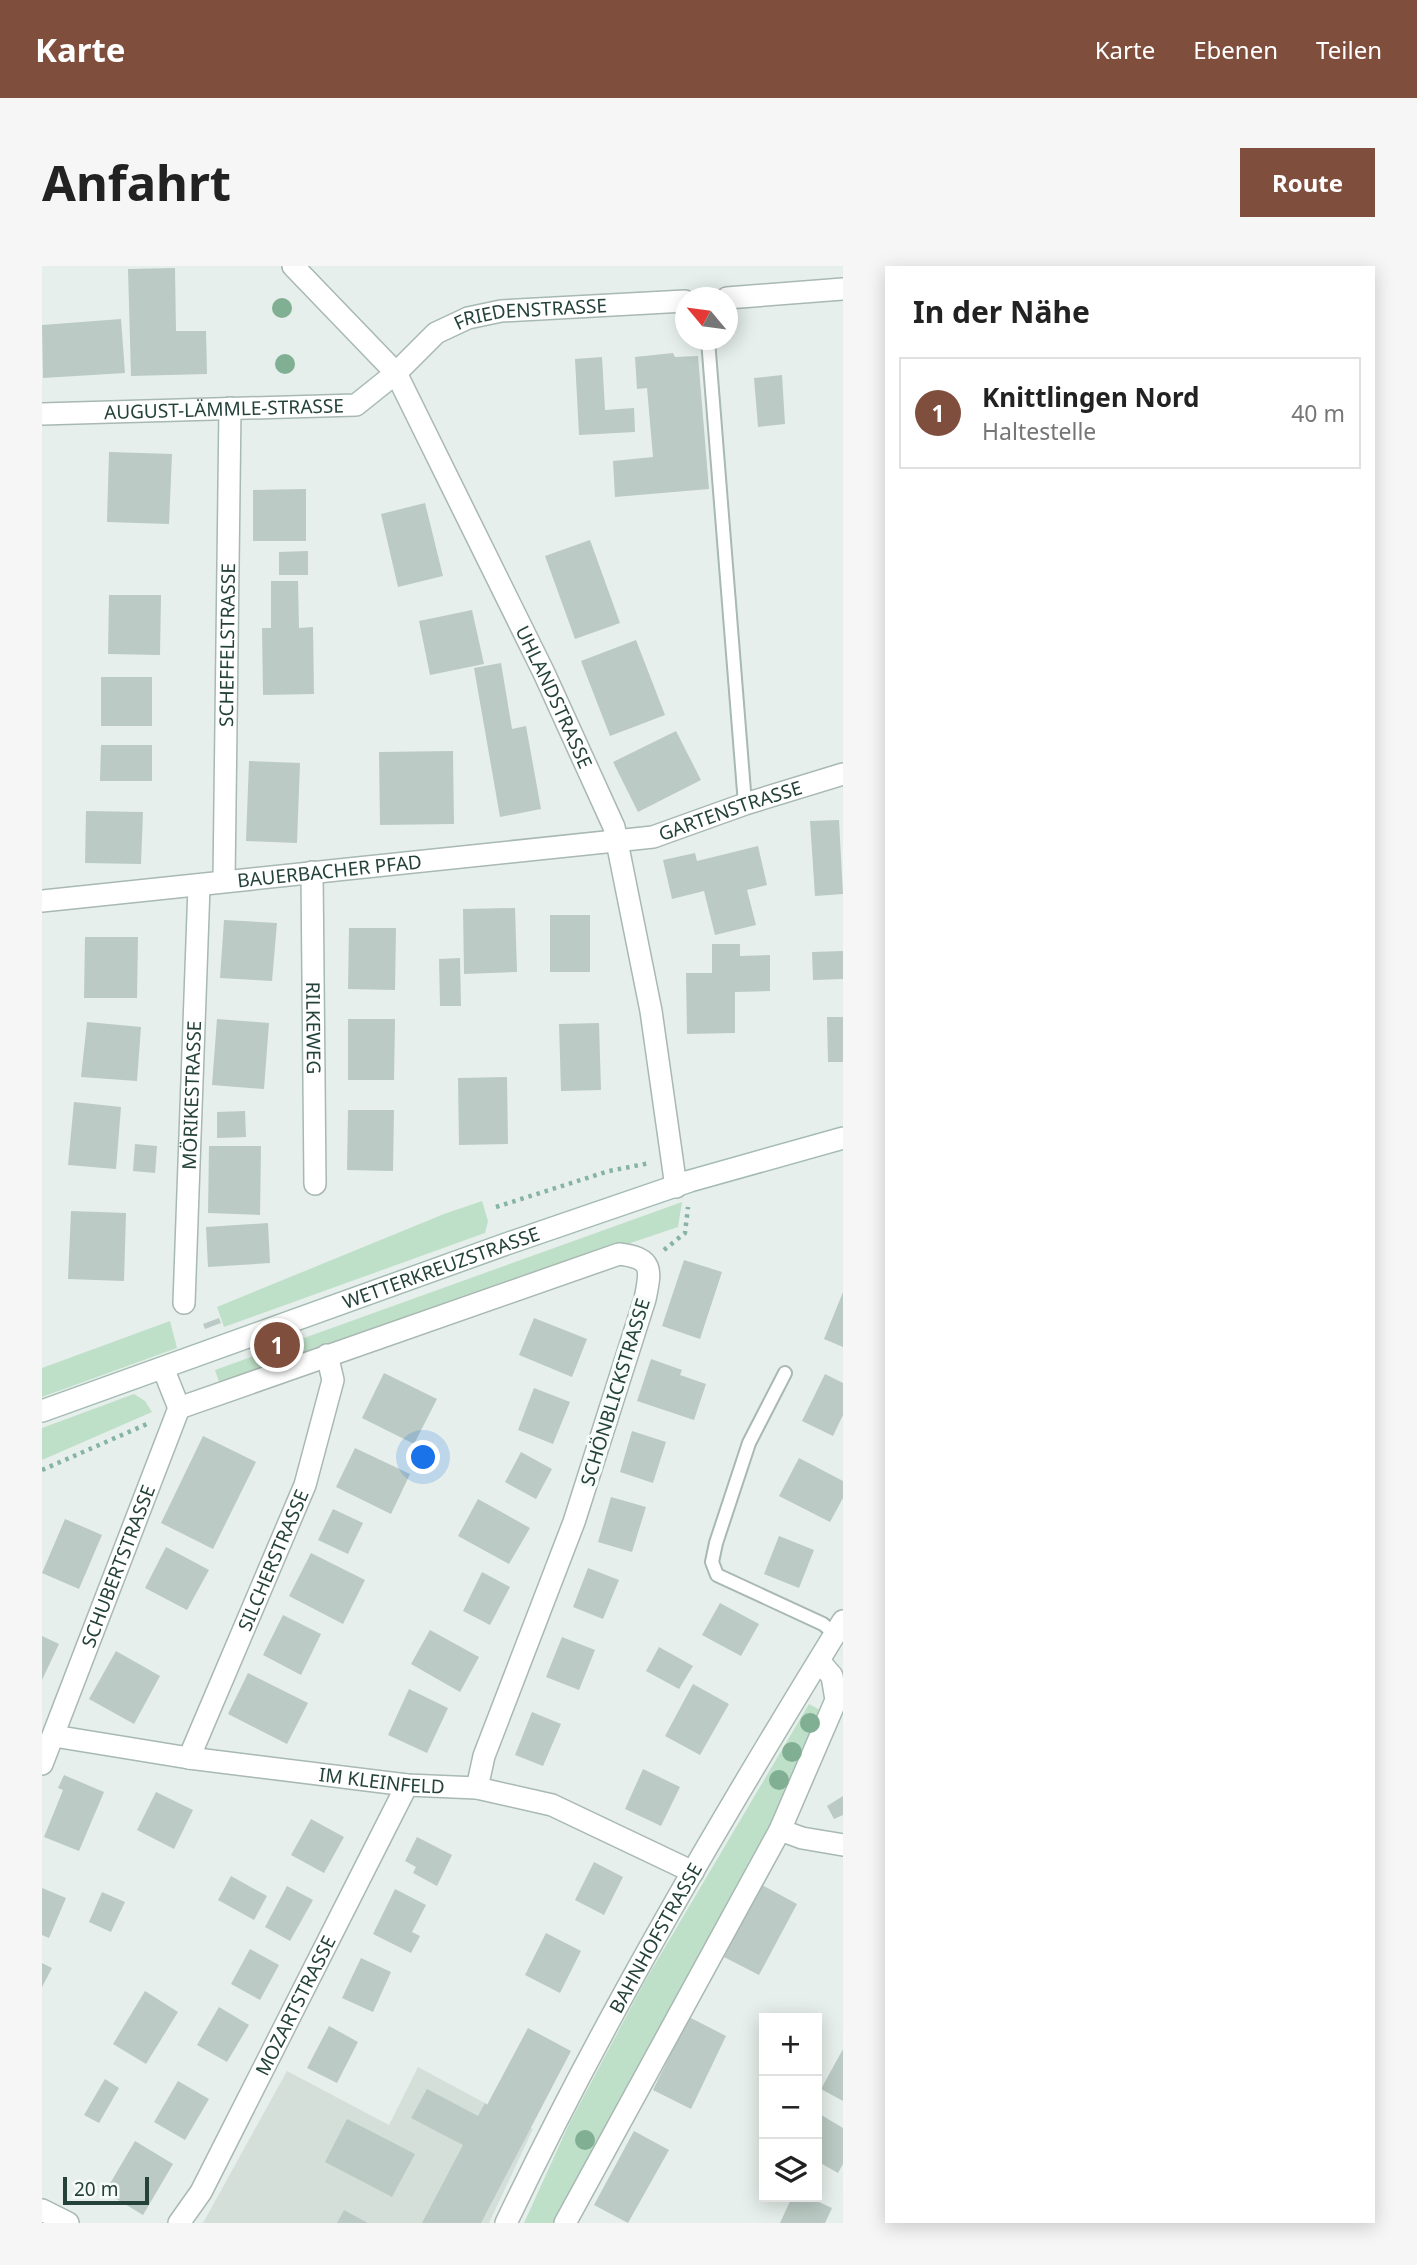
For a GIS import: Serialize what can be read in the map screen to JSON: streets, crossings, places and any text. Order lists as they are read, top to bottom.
{
  "streets": {
    "street": [
      "FRIEDENSTRASSE",
      "AUGUST-LÄMMLE-STRASSE",
      "SCHEFFELSTRASSE",
      "UHLANDSTRASSE",
      "GARTENSTRASSE",
      "BAUERBACHER PFAD",
      "RILKEWEG",
      "MÖRIKESTRASSE",
      "WETTERKREUZSTRASSE",
      "SCHÖNBLICKSTRASSE",
      "SILCHERSTRASSE",
      "SCHUBERTSTRASSE",
      "IM KLEINFELD",
      "BAHNHOFSTRASSE",
      "MOZARTSTRASSE"
    ]
  },
  "crossings": [
    ["FRIEDENSTRASSE", "AUGUST-LÄMMLE-STRASSE"],
    ["FRIEDENSTRASSE", "UHLANDSTRASSE"],
    ["AUGUST-LÄMMLE-STRASSE", "SCHEFFELSTRASSE"],
    ["AUGUST-LÄMMLE-STRASSE", "UHLANDSTRASSE"],
    ["SCHEFFELSTRASSE", "BAUERBACHER PFAD"],
    ["UHLANDSTRASSE", "GARTENSTRASSE"],
    ["UHLANDSTRASSE", "BAUERBACHER PFAD"],
    ["UHLANDSTRASSE", "WETTERKREUZSTRASSE"],
    ["GARTENSTRASSE", "BAUERBACHER PFAD"],
    ["BAUERBACHER PFAD", "RILKEWEG"],
    ["BAUERBACHER PFAD", "MÖRIKESTRASSE"],
    ["SCHÖNBLICKSTRASSE", "SILCHERSTRASSE"],
    ["SCHÖNBLICKSTRASSE", "SCHUBERTSTRASSE"],
    ["SCHÖNBLICKSTRASSE", "IM KLEINFELD"],
    ["SILCHERSTRASSE", "IM KLEINFELD"],
    ["SCHUBERTSTRASSE", "IM KLEINFELD"],
    ["IM KLEINFELD", "BAHNHOFSTRASSE"],
    ["IM KLEINFELD", "MOZARTSTRASSE"]
  ],
  "scale_bar": "20 m",
  "north": "top left",
  "page": {
    "header": "Karte",
    "nav": ["Karte", "Ebenen", "Teilen"],
    "buttons": "Route",
    "title": "Anfahrt",
    "heading": "In der Nähe",
    "list": [
      {
        "mark": "1",
        "name": "Knittlingen Nord",
        "note": "Haltestelle",
        "value": "40 m"
      }
    ],
    "pins": "1",
    "map_buttons": ["+", "−"],
    "scale": "20 m"
  }
}
